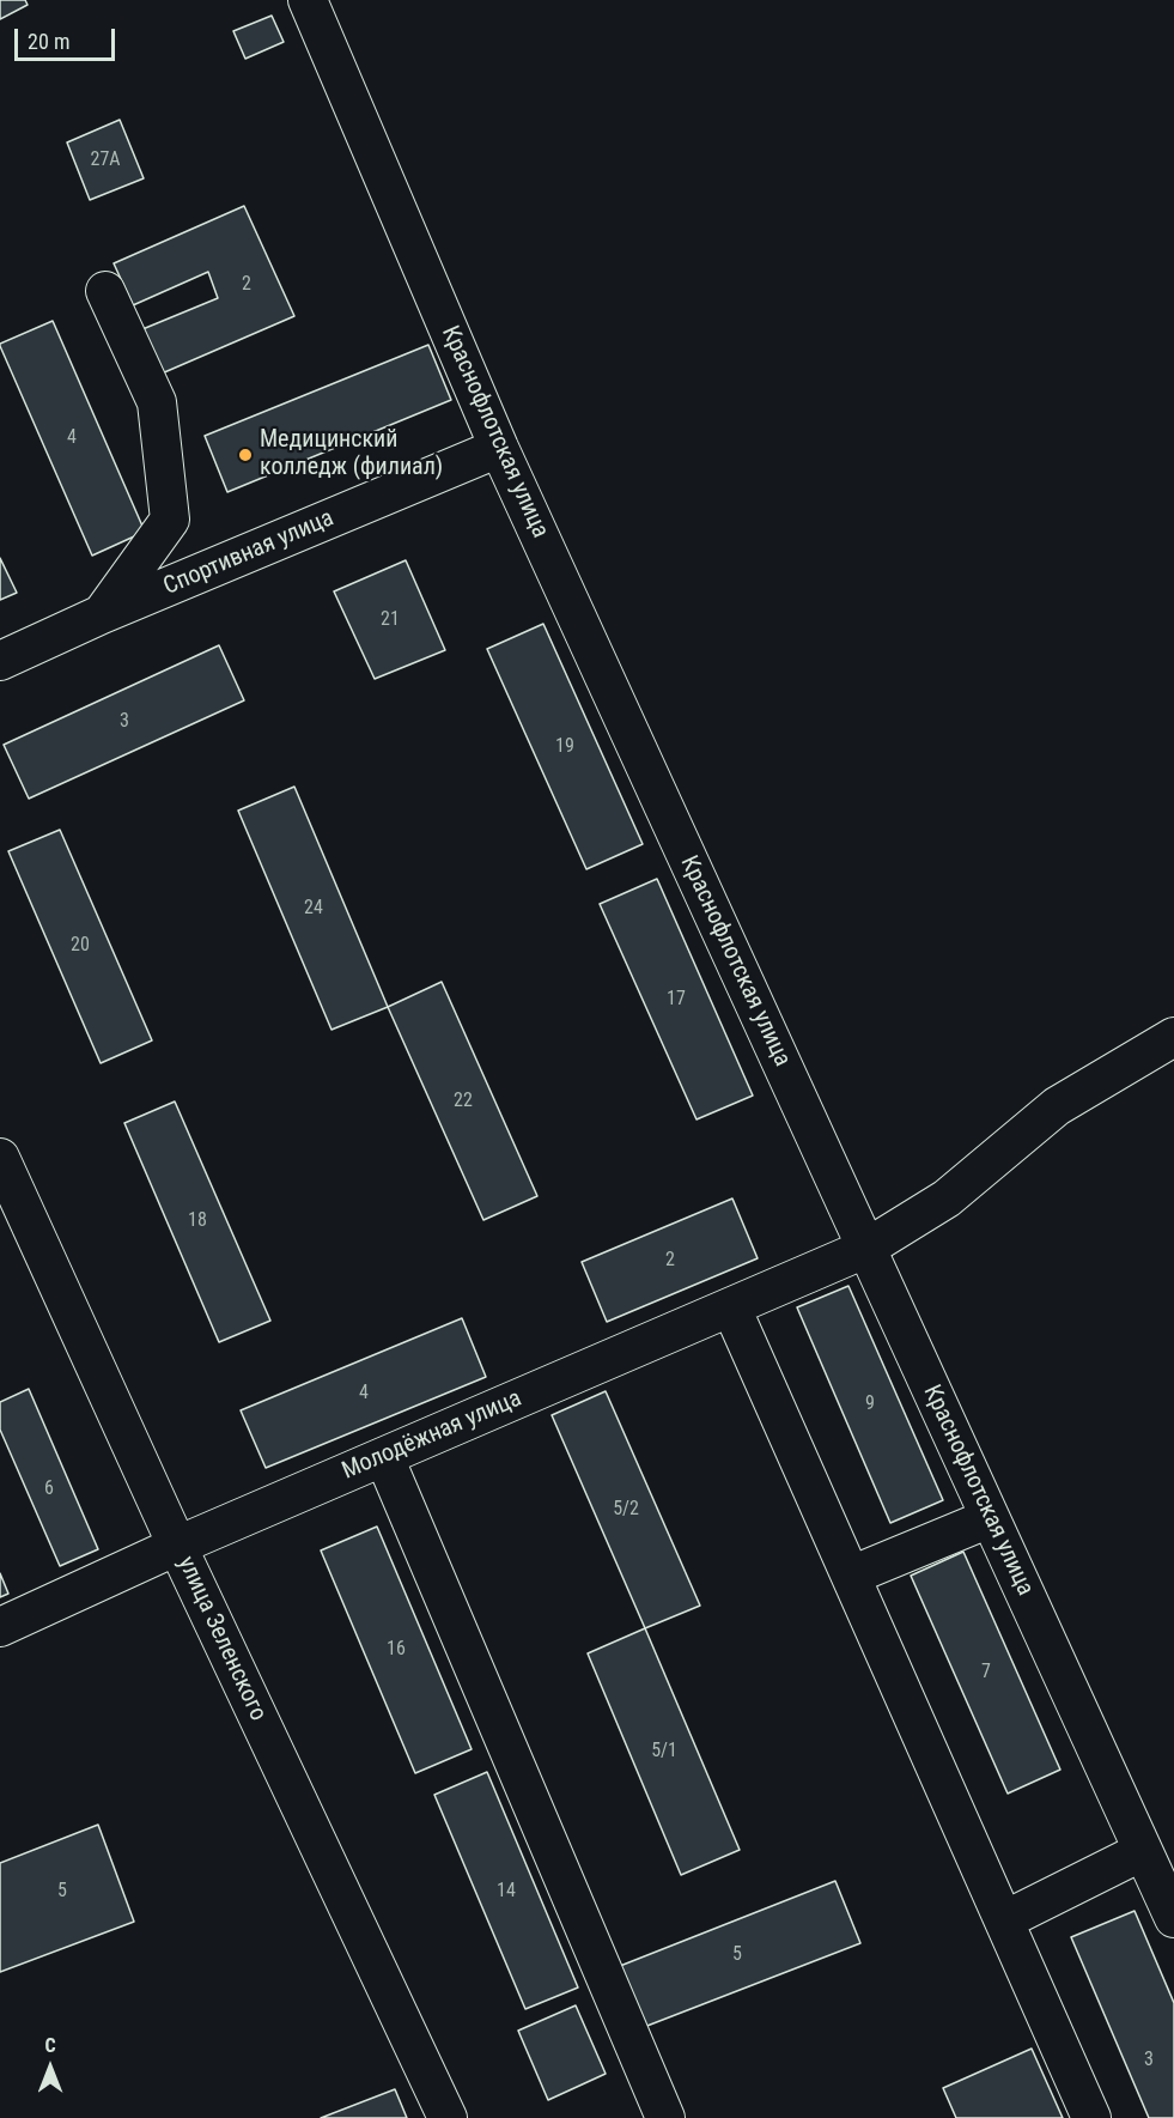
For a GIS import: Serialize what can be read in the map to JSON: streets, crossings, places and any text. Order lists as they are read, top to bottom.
{
  "streets": {
    "street": [
      "Краснофлотская улица",
      "Спортивная улица",
      "Молодёжная улица",
      "улица Зеленского"
    ]
  },
  "crossings": [
    ["Краснофлотская улица", "Спортивная улица"],
    ["Краснофлотская улица", "Молодёжная улица"],
    ["Молодёжная улица", "улица Зеленского"]
  ],
  "places": ["Медицинский колледж (филиал)"],
  "house_numbers": [
    "27А",
    "2",
    "4",
    "21",
    "3",
    "19",
    "24",
    "20",
    "17",
    "22",
    "18",
    "2",
    "4",
    "9",
    "6",
    "5/2",
    "16",
    "7",
    "5/1",
    "5",
    "14",
    "5",
    "3"
  ],
  "scale_bar": "20 m",
  "north": "top"
}
